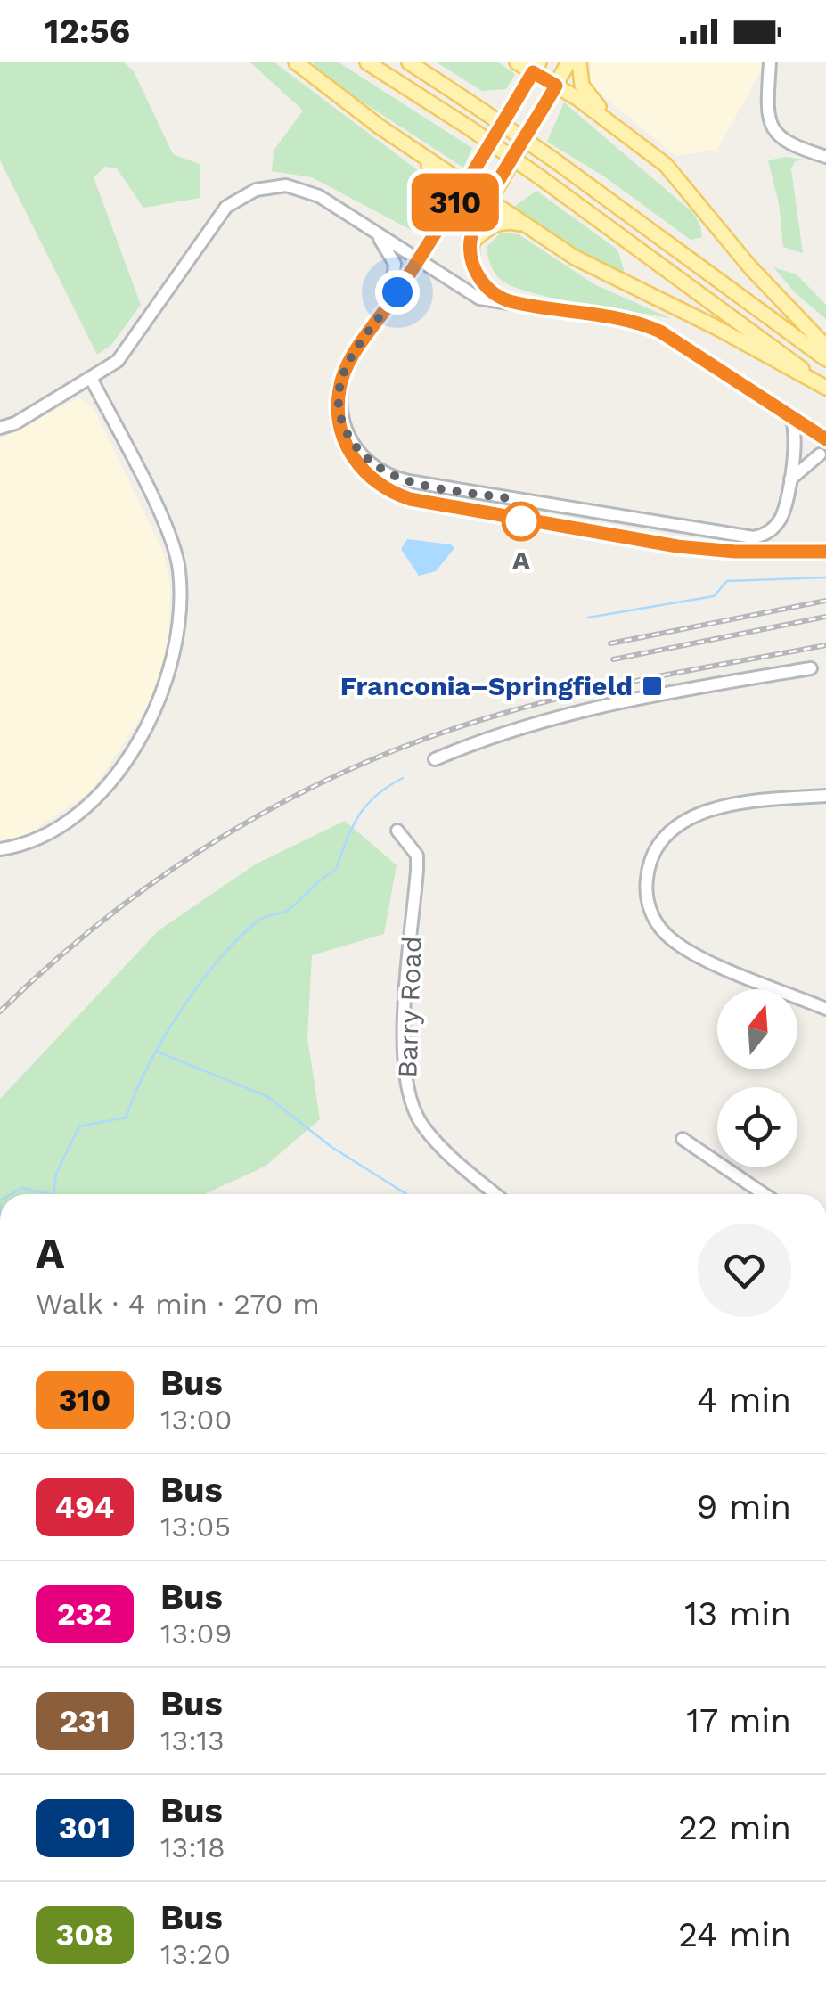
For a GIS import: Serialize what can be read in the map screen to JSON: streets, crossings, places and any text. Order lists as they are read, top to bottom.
{
  "streets": {
    "street": ["Barry Road"]
  },
  "places": {
    "other": ["A"],
    "transit": ["Franconia–Springfield"]
  },
  "lines": ["bus line 310"],
  "north": "top",
  "page": {
    "status": "12:56",
    "on_map": "310",
    "heading": ["A", "Walk · 4 min · 270 m"],
    "list": [
      {
        "mark": "310",
        "name": "Bus",
        "note": "13:00",
        "value": "4 min"
      },
      {
        "mark": "494",
        "name": "Bus",
        "note": "13:05",
        "value": "9 min"
      },
      {
        "mark": "232",
        "name": "Bus",
        "note": "13:09",
        "value": "13 min"
      },
      {
        "mark": "231",
        "name": "Bus",
        "note": "13:13",
        "value": "17 min"
      },
      {
        "mark": "301",
        "name": "Bus",
        "note": "13:18",
        "value": "22 min"
      },
      {
        "mark": "308",
        "name": "Bus",
        "note": "13:20",
        "value": "24 min"
      }
    ]
  }
}
